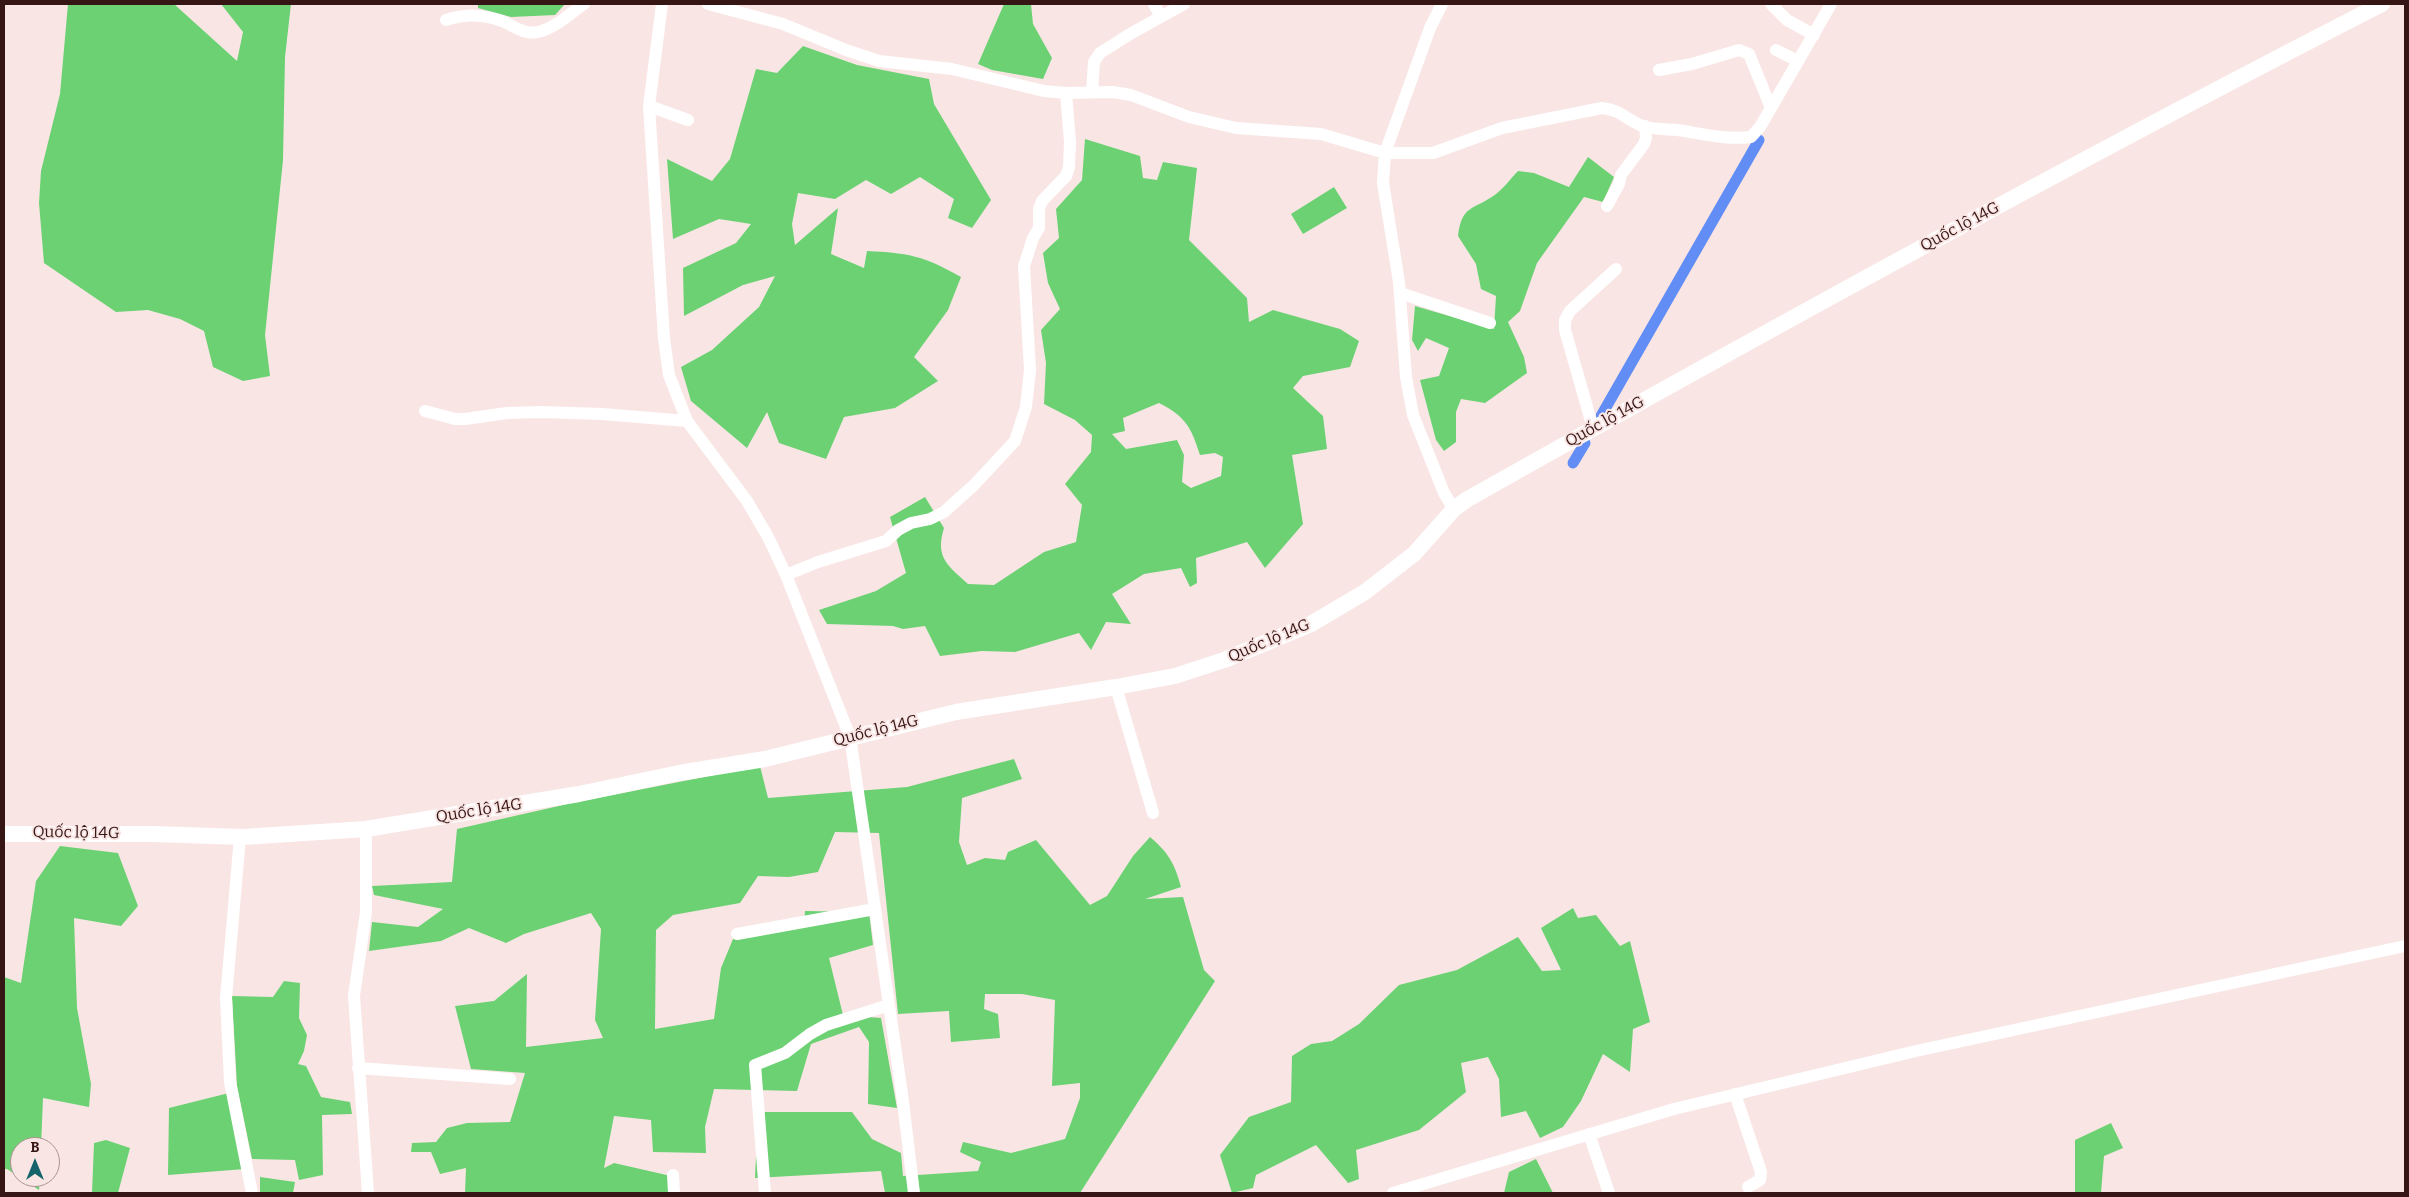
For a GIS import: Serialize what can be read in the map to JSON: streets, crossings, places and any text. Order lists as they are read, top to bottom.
{
  "streets": {
    "main road": ["Quốc lộ 14G"]
  },
  "north": "top"
}
